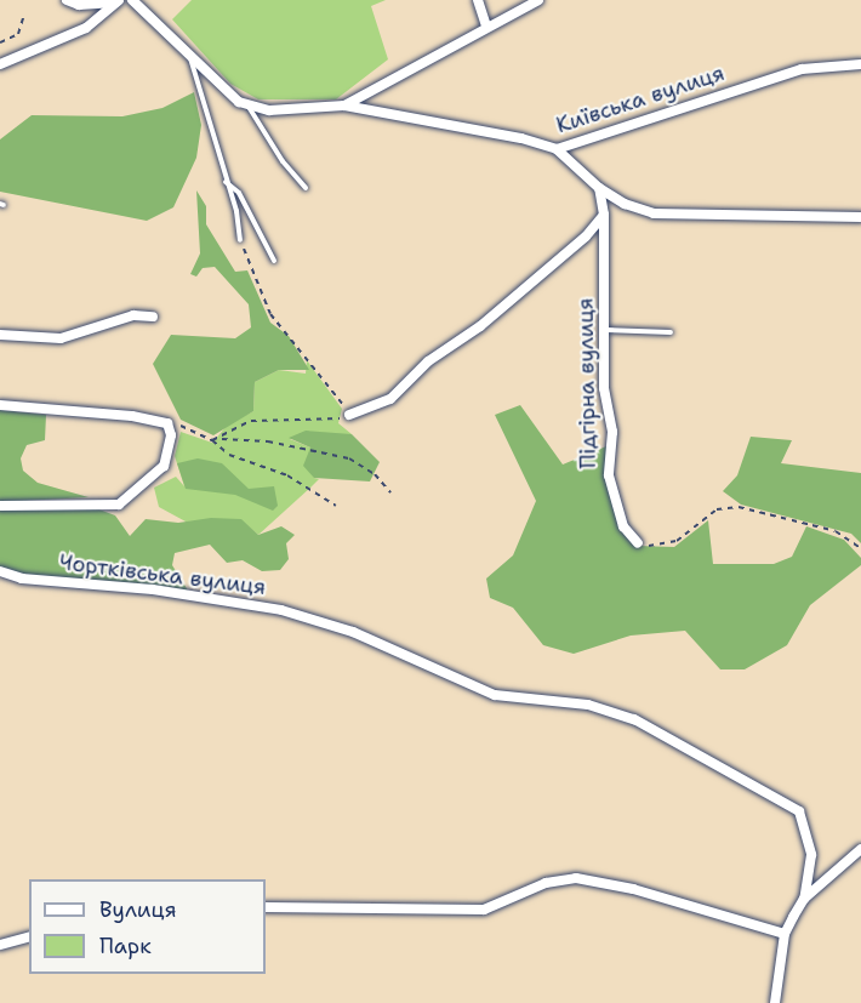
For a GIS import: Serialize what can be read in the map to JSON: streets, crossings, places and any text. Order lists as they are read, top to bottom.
{
  "streets": {
    "street": ["Київська вулиця", "Підгірна вулиця", "Чортківська вулиця"]
  },
  "legend": ["Вулиця", "Парк"]
}
